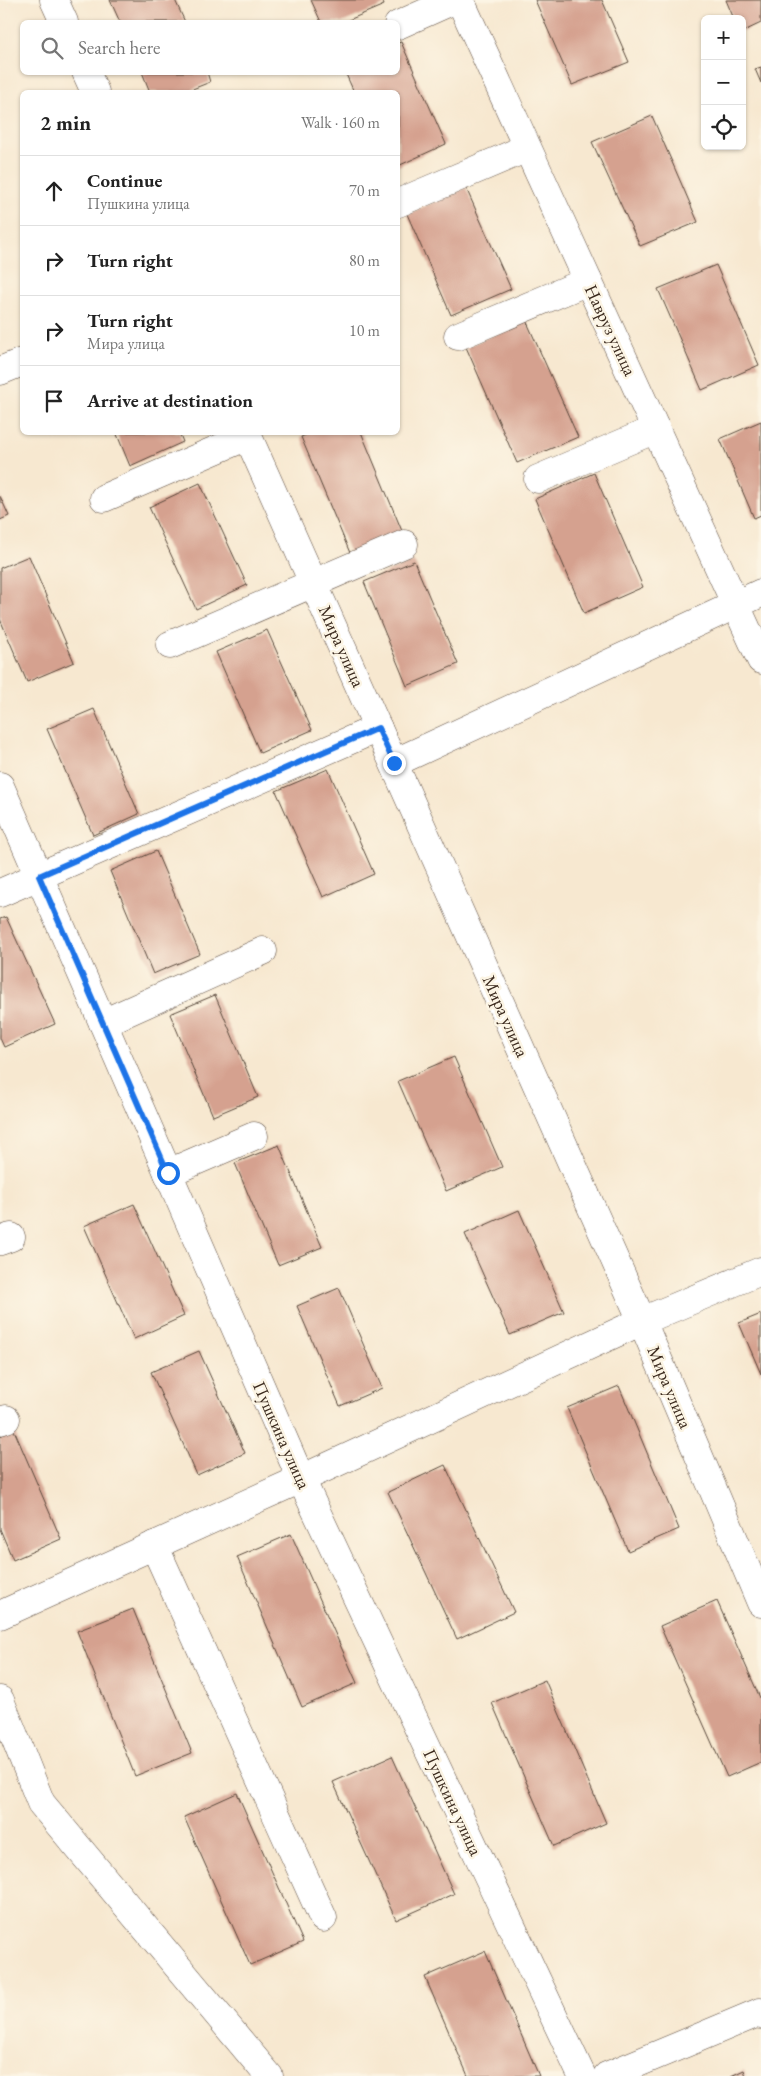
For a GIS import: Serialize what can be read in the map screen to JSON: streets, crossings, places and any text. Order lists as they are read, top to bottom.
{
  "streets": {
    "street": ["Навруз улица", "Мира улица", "Пушкина улица"]
  },
  "page": {
    "map_buttons": ["+", "−"],
    "search": "Search here",
    "heading": ["2 min", "Walk · 160 m"],
    "list": [
      ["Continue", "Пушкина улица", "70 m"],
      ["Turn right", "80 m"],
      ["Turn right", "Мира улица", "10 m"],
      "Arrive at destination"
    ]
  }
}
